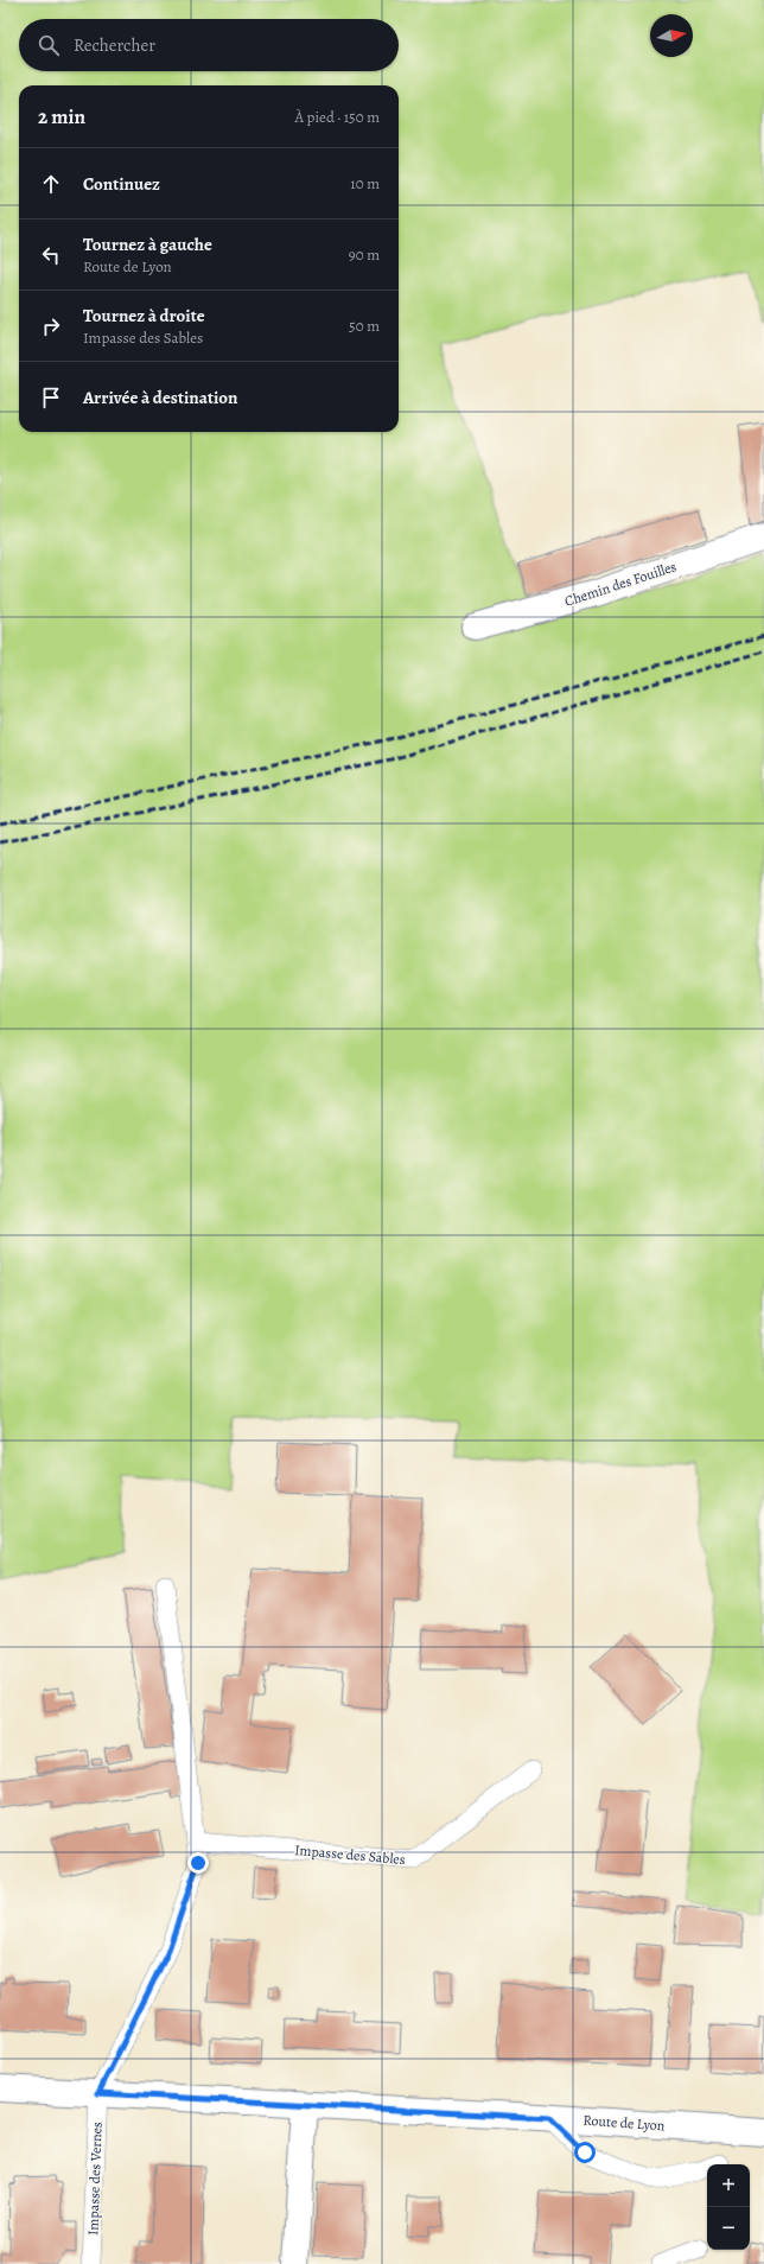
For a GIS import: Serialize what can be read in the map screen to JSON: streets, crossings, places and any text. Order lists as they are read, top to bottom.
{
  "streets": {
    "main road": ["Chemin des Fouilles", "Route de Lyon"],
    "lane": ["Impasse des Sables", "Impasse des Vernes"]
  },
  "crossings": [
    ["Route de Lyon", "Impasse des Vernes"]
  ],
  "north": "right",
  "page": {
    "search": "Rechercher",
    "heading": ["2 min", "À pied · 150 m"],
    "list": [
      ["Continuez", "10 m"],
      ["Tournez à gauche", "Route de Lyon", "90 m"],
      ["Tournez à droite", "Impasse des Sables", "50 m"],
      "Arrivée à destination"
    ],
    "map_buttons": ["+", "−"]
  }
}
